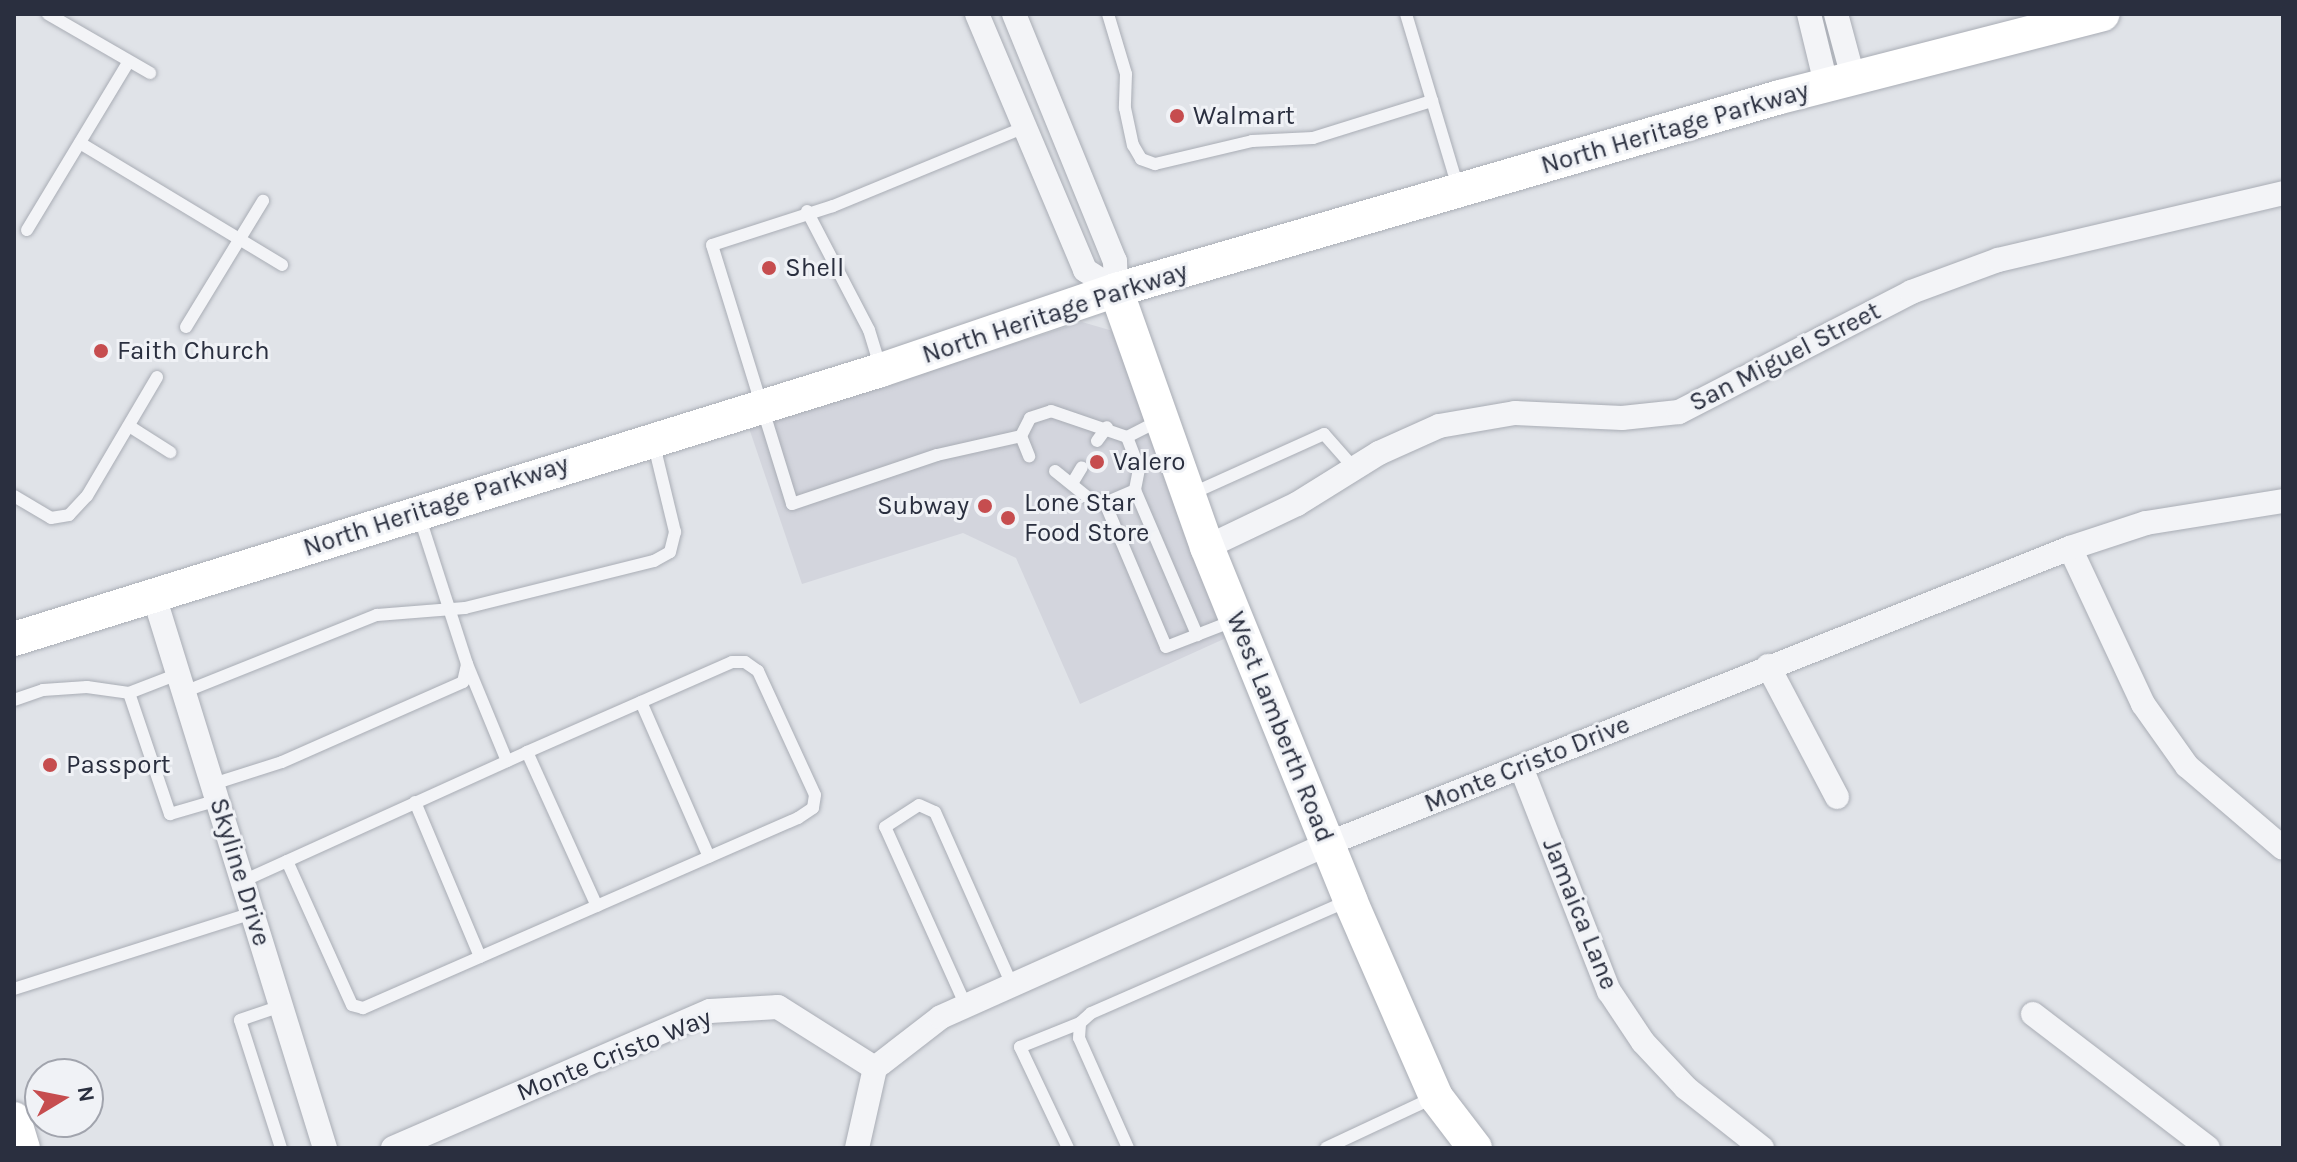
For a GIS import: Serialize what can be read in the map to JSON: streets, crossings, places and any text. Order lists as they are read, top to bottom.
{
  "streets": {
    "main road": ["North Heritage Parkway", "West Lamberth Road"],
    "street": [
      "San Miguel Street",
      "Monte Cristo Drive",
      "Skyline Drive",
      "Jamaica Lane",
      "Monte Cristo Way"
    ]
  },
  "crossings": [
    ["North Heritage Parkway", "West Lamberth Road"],
    ["North Heritage Parkway", "Skyline Drive"],
    ["San Miguel Street", "West Lamberth Road"],
    ["West Lamberth Road", "Monte Cristo Drive"],
    ["Monte Cristo Drive", "Jamaica Lane"],
    ["Monte Cristo Drive", "Monte Cristo Way"]
  ],
  "places": [
    "Walmart",
    "Shell",
    "Faith Church",
    "Valero",
    "Subway",
    "Lone Star Food Store",
    "Passport"
  ],
  "north": "right"
}
